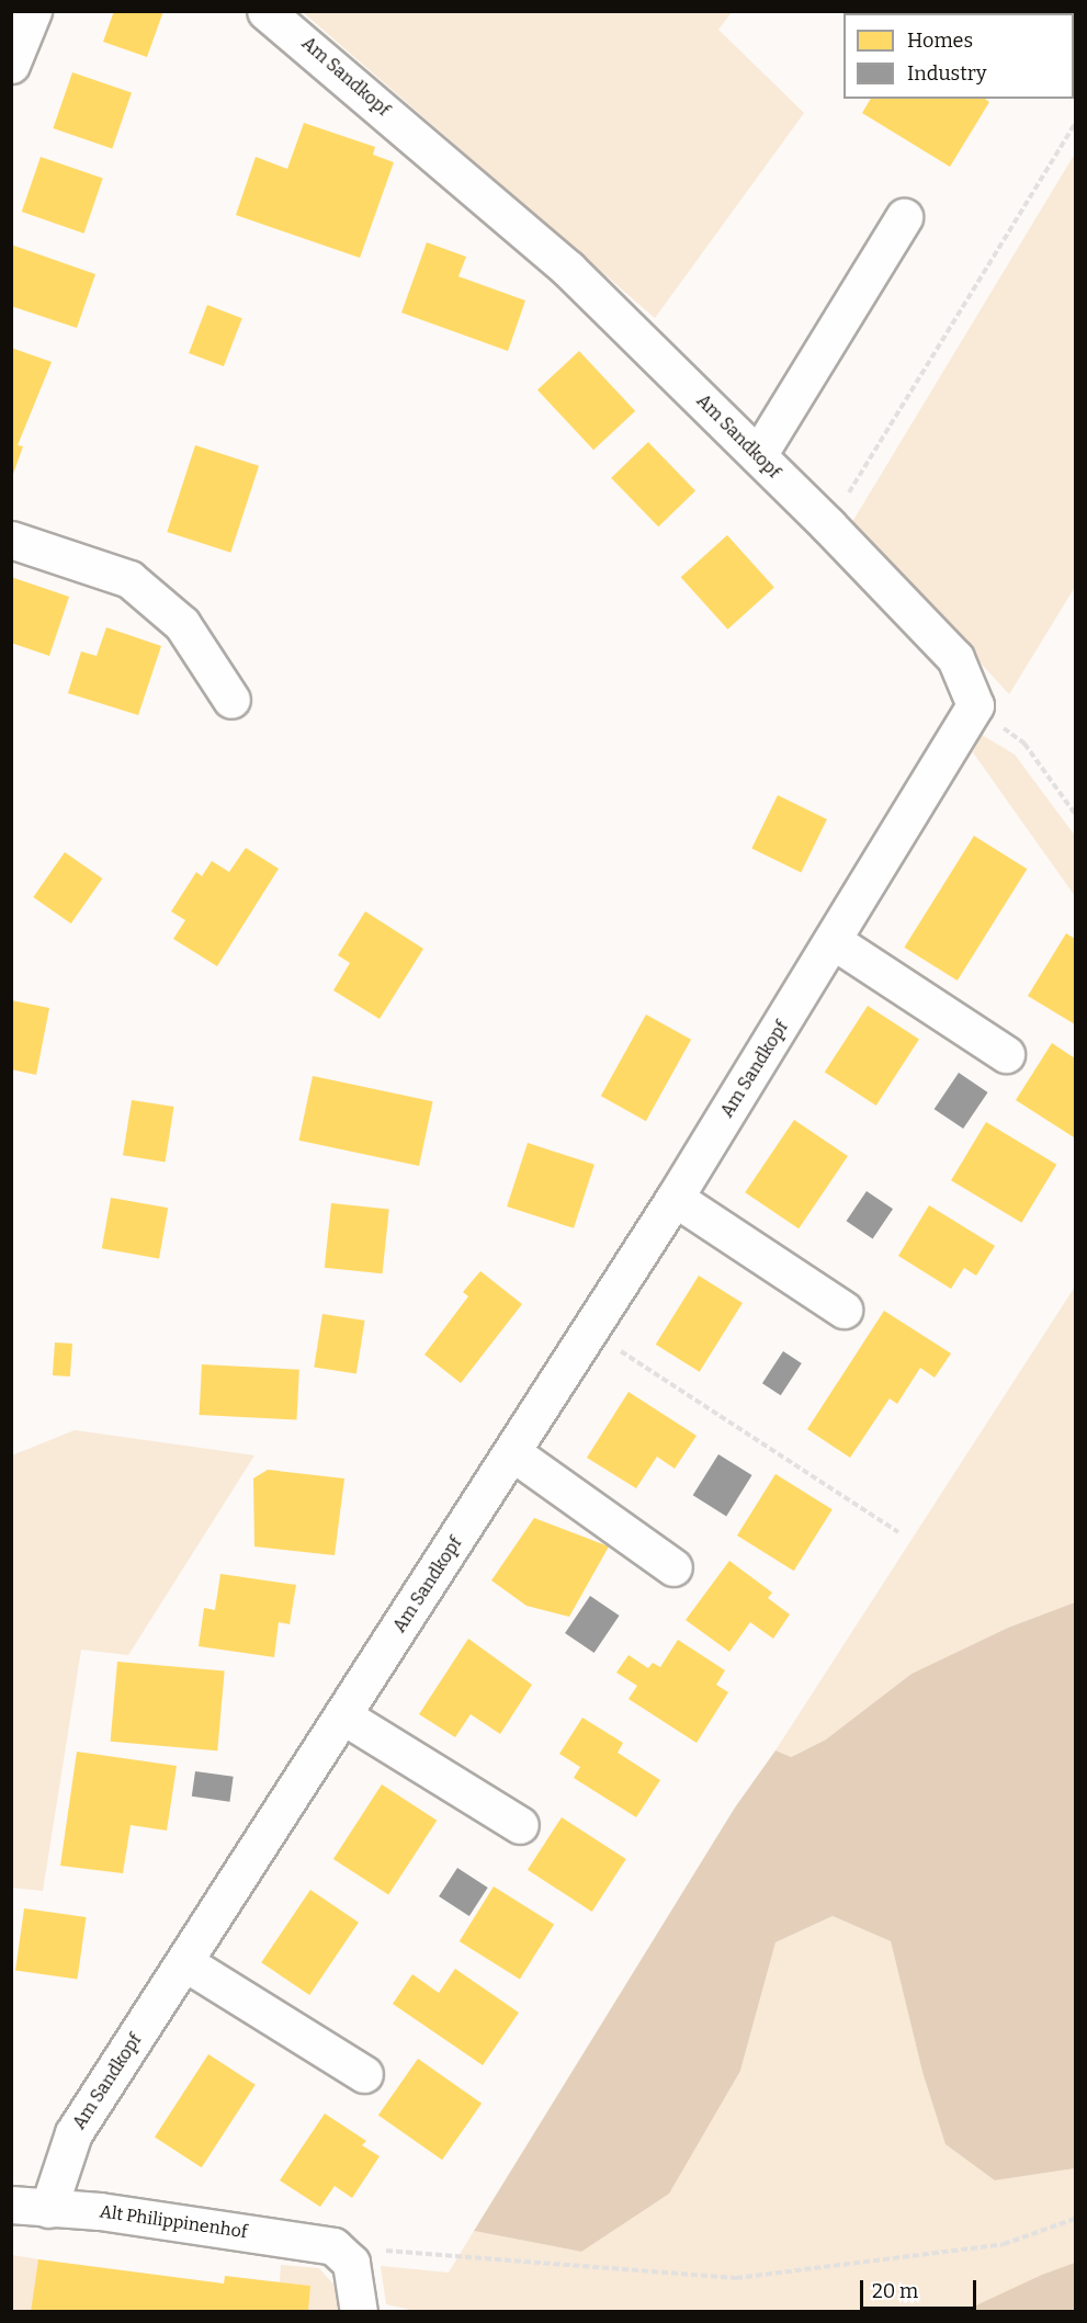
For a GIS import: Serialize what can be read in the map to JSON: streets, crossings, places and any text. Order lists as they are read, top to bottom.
{
  "streets": {
    "street": ["Am Sandkopf", "Alt Philippinenhof"]
  },
  "crossings": [
    ["Am Sandkopf", "Alt Philippinenhof"]
  ],
  "legend": ["Homes", "Industry"],
  "scale_bar": "20 m"
}
